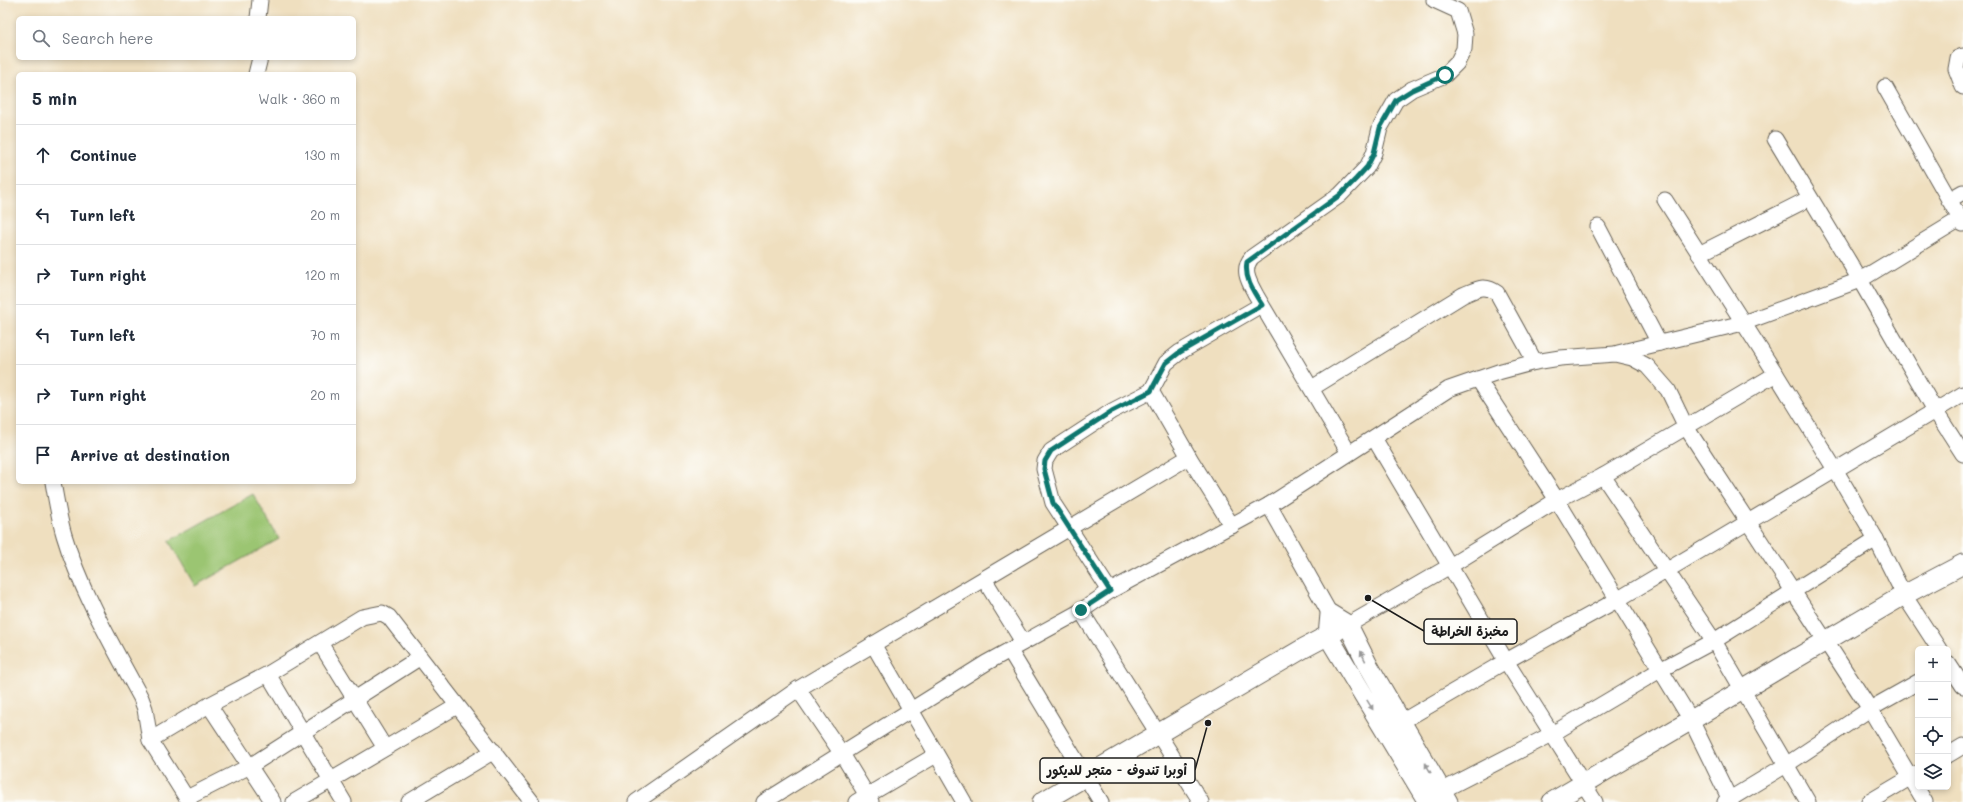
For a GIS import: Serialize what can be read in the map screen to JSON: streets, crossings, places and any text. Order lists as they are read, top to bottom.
{
  "places": ["مخبزة الخراطة", "أوبرا تندوف - متجر للديكور"],
  "page": {
    "search": "Search here",
    "heading": ["5 min", "Walk · 360 m"],
    "list": [
      ["Continue", "130 m"],
      ["Turn left", "20 m"],
      ["Turn right", "120 m"],
      ["Turn left", "70 m"],
      ["Turn right", "20 m"],
      "Arrive at destination"
    ],
    "map_buttons": ["+", "−"]
  }
}
